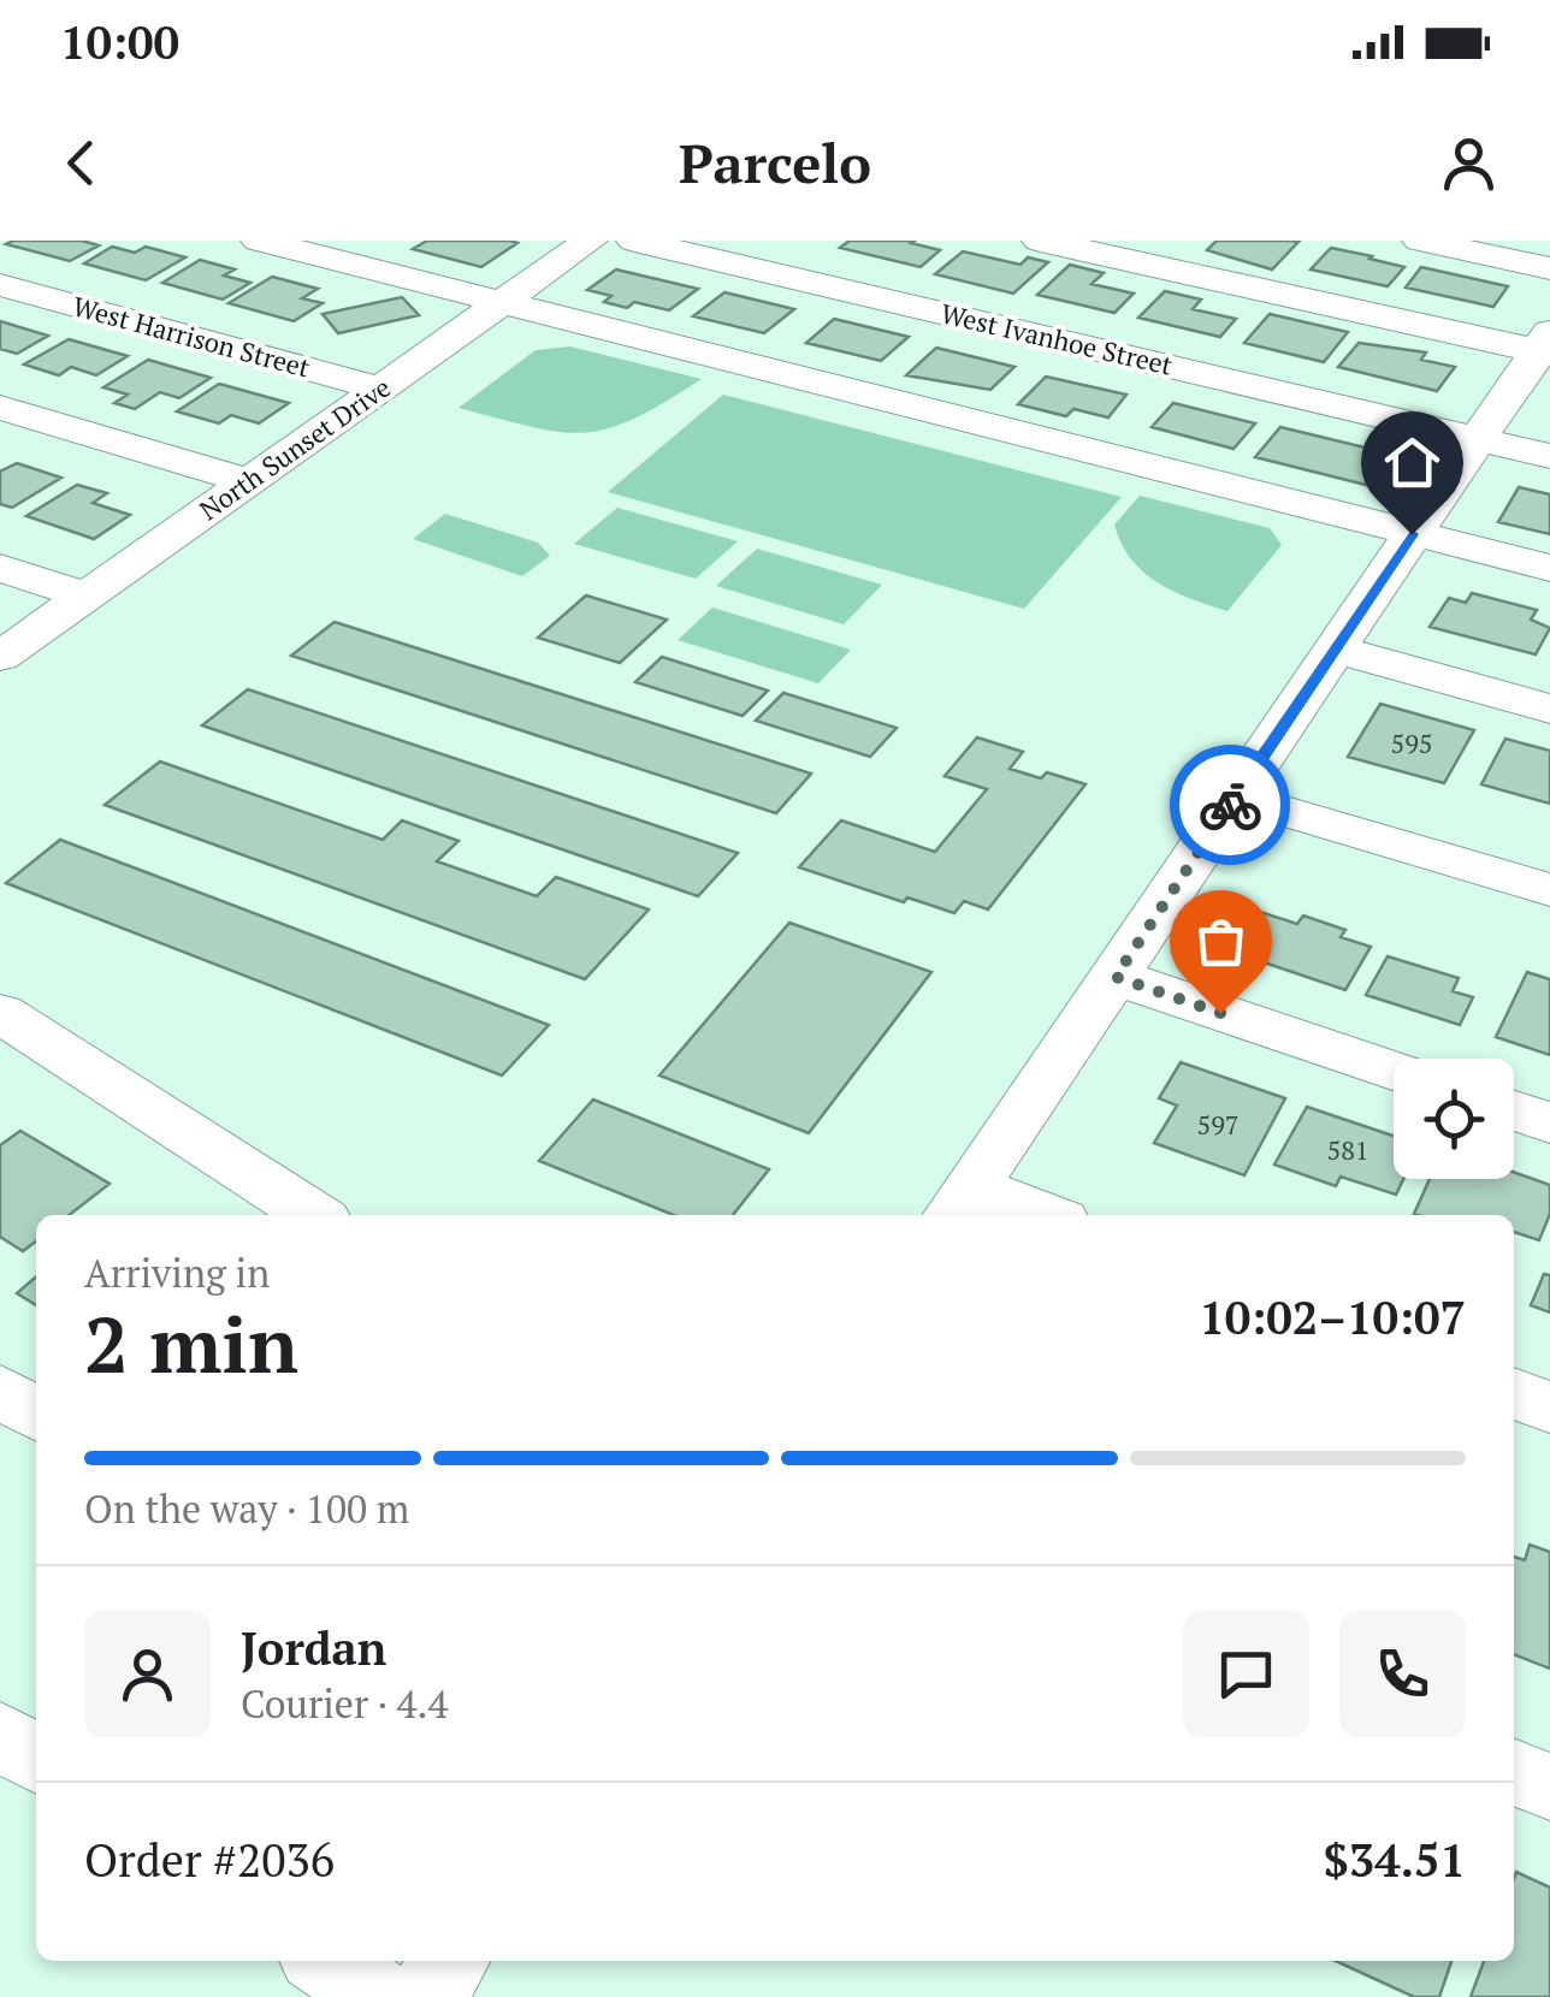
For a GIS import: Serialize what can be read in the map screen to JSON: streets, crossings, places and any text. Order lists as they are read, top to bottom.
{
  "streets": {
    "street": ["West Harrison Street", "West Ivanhoe Street", "North Sunset Drive"]
  },
  "crossings": [
    ["West Harrison Street", "North Sunset Drive"]
  ],
  "house_numbers": ["595", "597", "581"],
  "page": {
    "status": "10:00",
    "header": "Parcelo",
    "heading": ["2 min", "Arriving in", "10:02–10:07"],
    "panel": [
      "Jordan",
      "Courier · 4.4",
      "Order #2036",
      "$34.51"
    ],
    "bar": "On the way · 100 m"
  }
}
